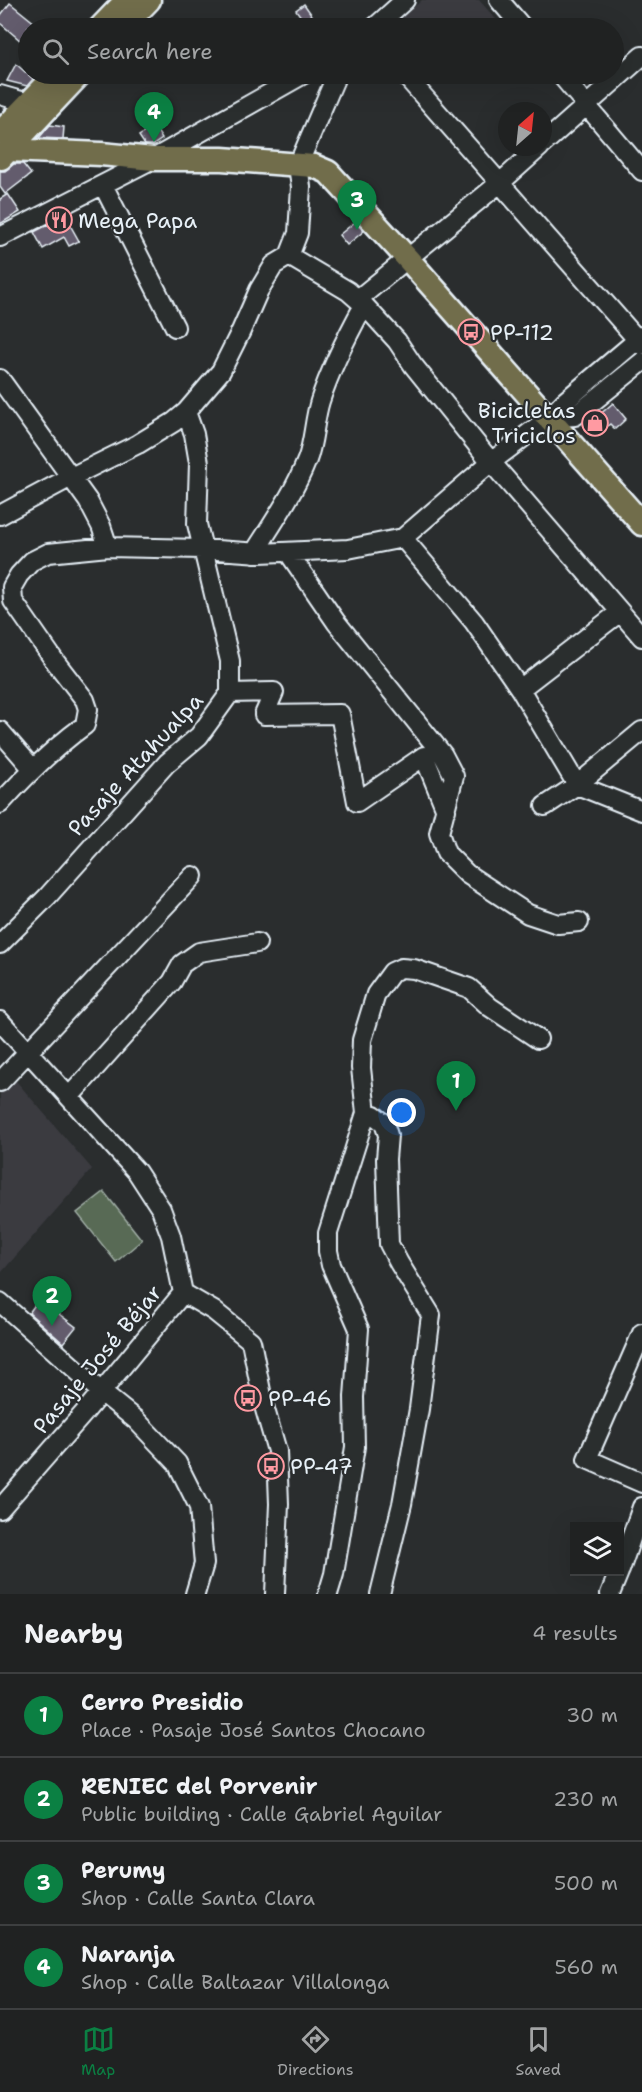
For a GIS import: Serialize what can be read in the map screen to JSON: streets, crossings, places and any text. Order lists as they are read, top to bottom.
{
  "streets": {
    "street": ["Pasaje Atahualpa", "Pasaje José Béjar"]
  },
  "places": {
    "restaurant": ["Mega Papa"],
    "bus stop": ["PP-112", "PP-46", "PP-47"],
    "shop": ["Bicicletas Triciclos"]
  },
  "north": "top right",
  "page": {
    "search": "Search here",
    "pins": [
      "4",
      "3",
      "1",
      "2"
    ],
    "heading": ["Nearby", "4 results"],
    "list": [
      {
        "mark": "1",
        "name": "Cerro Presidio",
        "note": "Place · Pasaje José Santos Chocano",
        "value": "30 m"
      },
      {
        "mark": "2",
        "name": "RENIEC del Porvenir",
        "note": "Public building · Calle Gabriel Aguilar",
        "value": "230 m"
      },
      {
        "mark": "3",
        "name": "Perumy",
        "note": "Shop · Calle Santa Clara",
        "value": "500 m"
      },
      {
        "mark": "4",
        "name": "Naranja",
        "note": "Shop · Calle Baltazar Villalonga",
        "value": "560 m"
      }
    ],
    "nav": ["Map", "Directions", "Saved"]
  }
}
